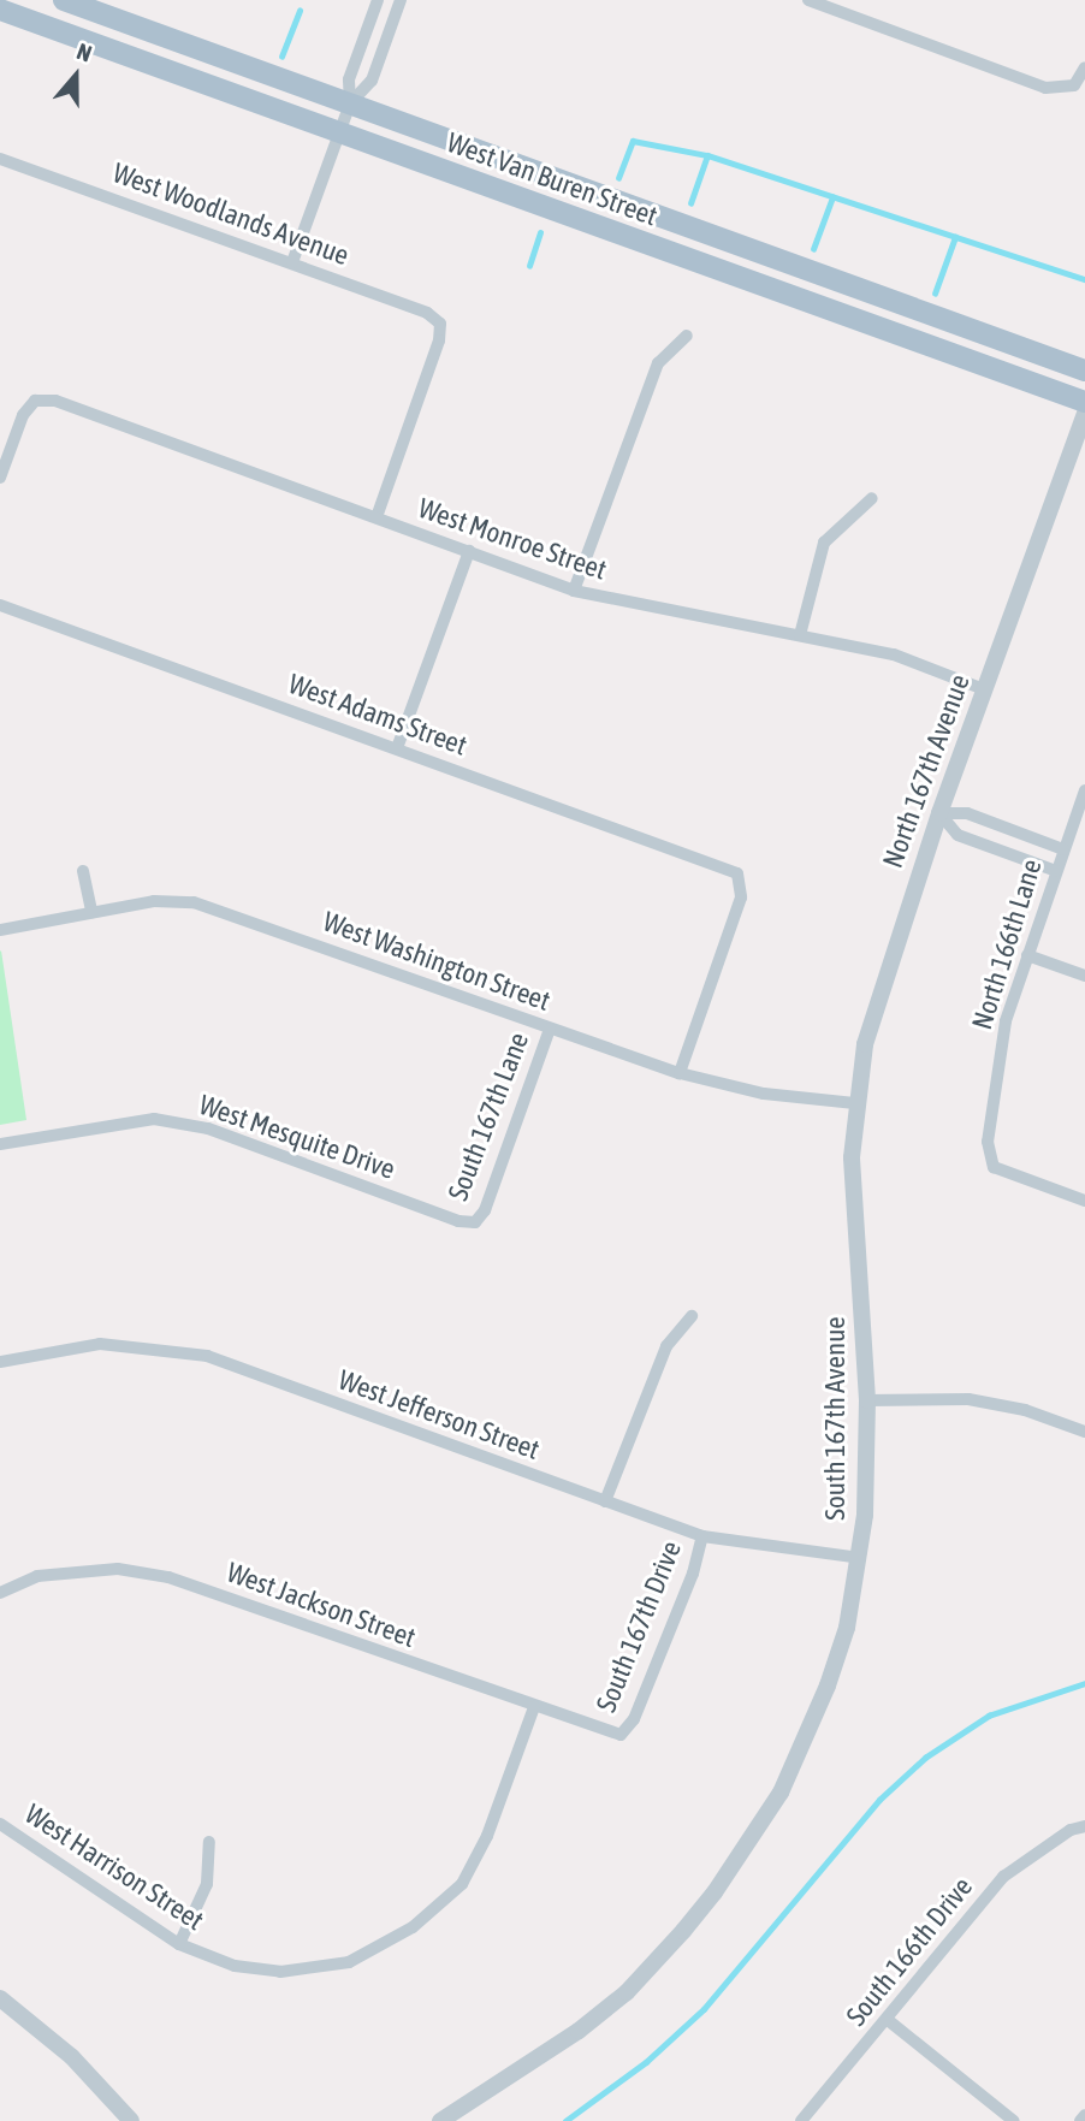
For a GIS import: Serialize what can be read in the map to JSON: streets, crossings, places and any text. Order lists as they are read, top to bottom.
{
  "streets": {
    "main road": ["West Van Buren Street"],
    "street": [
      "West Woodlands Avenue",
      "West Monroe Street",
      "West Adams Street",
      "North 167th Avenue",
      "North 166th Lane",
      "West Washington Street",
      "South 167th Lane",
      "West Mesquite Drive",
      "West Jefferson Street",
      "South 167th Avenue",
      "West Jackson Street",
      "South 167th Drive",
      "West Harrison Street",
      "South 166th Drive"
    ]
  },
  "crossings": [
    ["West Woodlands Avenue", "West Monroe Street"],
    ["West Monroe Street", "North 167th Avenue"],
    ["West Adams Street", "West Washington Street"],
    ["North 167th Avenue", "West Washington Street"],
    ["North 167th Avenue", "South 167th Avenue"],
    ["West Washington Street", "South 167th Lane"],
    ["South 167th Lane", "West Mesquite Drive"],
    ["West Jefferson Street", "South 167th Avenue"],
    ["West Jefferson Street", "South 167th Drive"],
    ["West Jackson Street", "South 167th Drive"],
    ["West Jackson Street", "West Harrison Street"]
  ],
  "north": "top"
}
